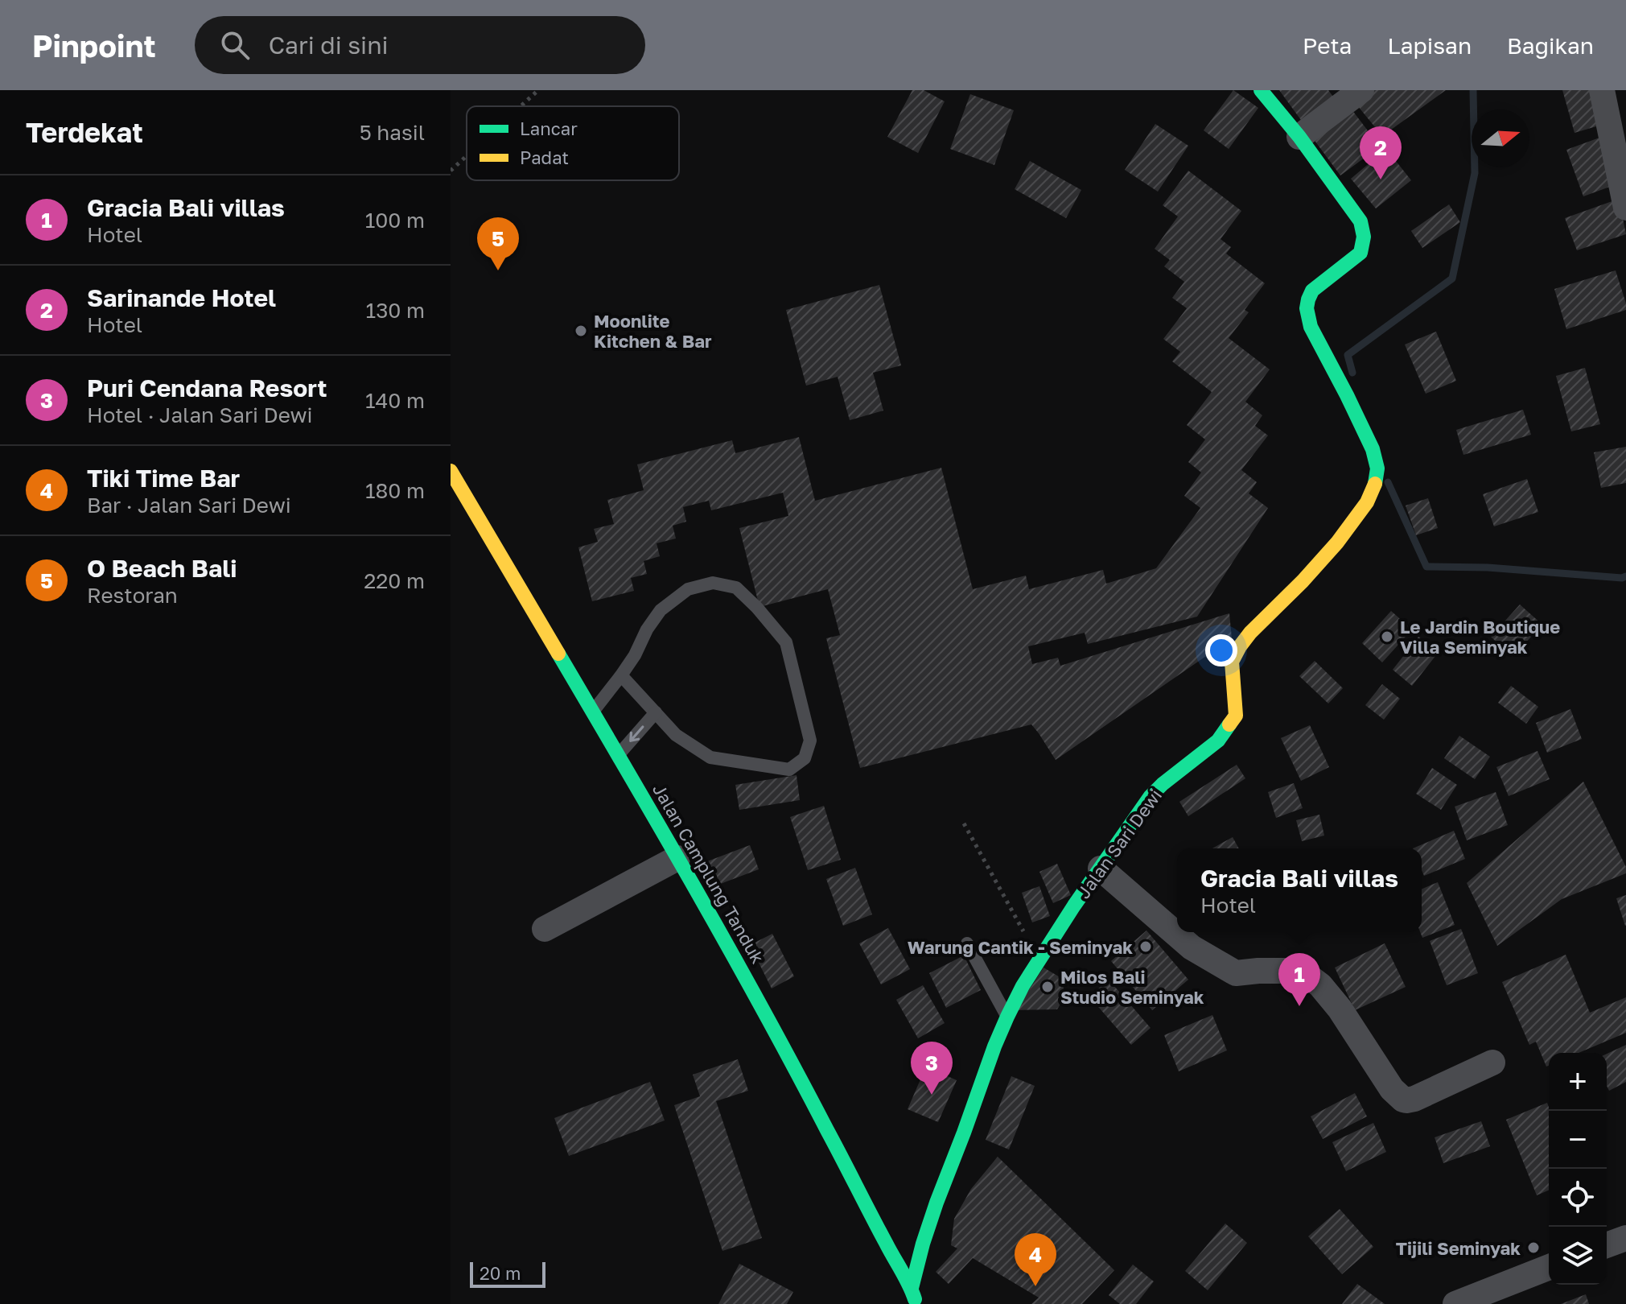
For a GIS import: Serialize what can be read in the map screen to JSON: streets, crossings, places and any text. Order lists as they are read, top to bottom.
{
  "streets": {
    "street": ["Jalan Sari Dewi", "Jalan Camplung Tanduk"]
  },
  "crossings": [
    ["Jalan Sari Dewi", "Jalan Camplung Tanduk"]
  ],
  "places": [
    "Moonlite Kitchen & Bar",
    "Le Jardin Boutique Villa Seminyak",
    "Warung Cantik - Seminyak",
    "Milos Bali Studio Seminyak",
    "Tijili Seminyak"
  ],
  "legend": ["Lancar", "Padat"],
  "scale_bar": "20 m",
  "north": "right",
  "page": {
    "header": "Pinpoint",
    "search": "Cari di sini",
    "nav": ["Peta", "Lapisan", "Bagikan"],
    "heading": ["Terdekat", "5 hasil"],
    "pins": [
      "2",
      "5",
      "1",
      "3",
      "4"
    ],
    "list": [
      {
        "mark": "1",
        "name": "Gracia Bali villas",
        "note": "Hotel",
        "value": "100 m"
      },
      {
        "mark": "2",
        "name": "Sarinande Hotel",
        "note": "Hotel",
        "value": "130 m"
      },
      {
        "mark": "3",
        "name": "Puri Cendana Resort",
        "note": "Hotel · Jalan Sari Dewi",
        "value": "140 m"
      },
      {
        "mark": "4",
        "name": "Tiki Time Bar",
        "note": "Bar · Jalan Sari Dewi",
        "value": "180 m"
      },
      {
        "mark": "5",
        "name": "O Beach Bali",
        "note": "Restoran",
        "value": "220 m"
      }
    ],
    "popup": ["Gracia Bali villas", "Hotel"],
    "map_buttons": ["+", "−"],
    "scale": "20 m"
  }
}
